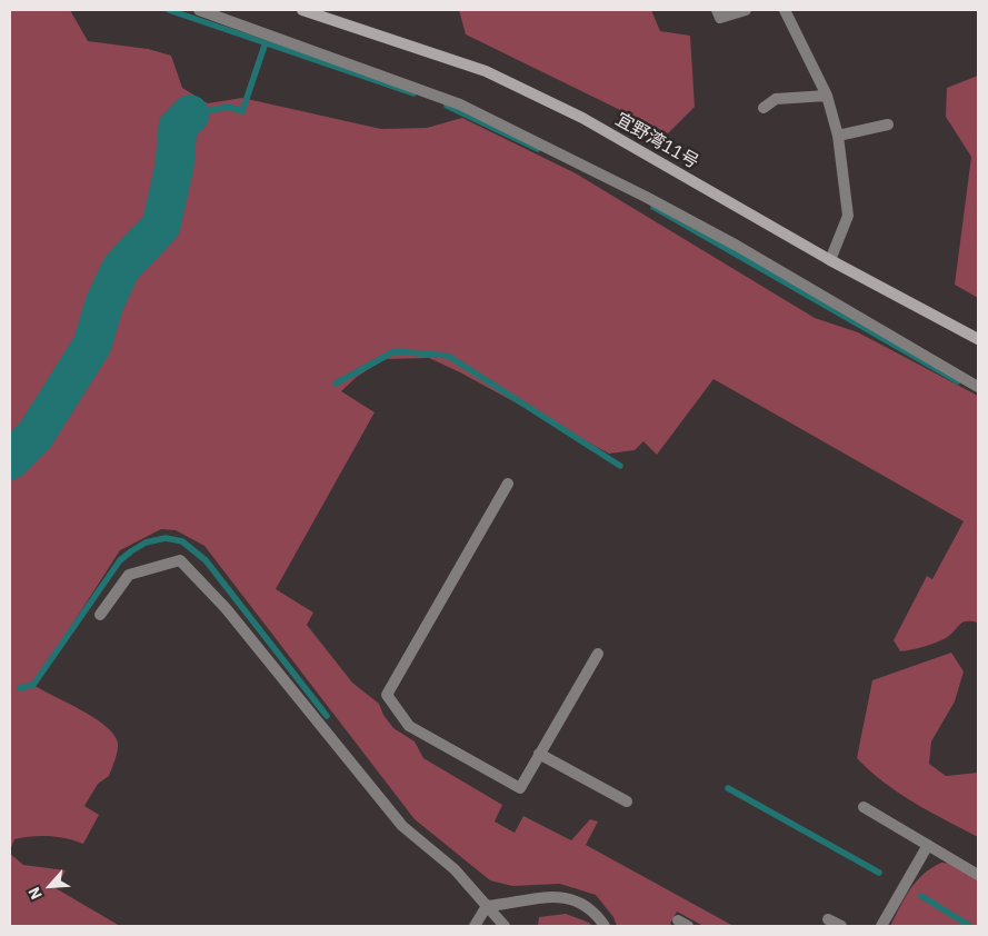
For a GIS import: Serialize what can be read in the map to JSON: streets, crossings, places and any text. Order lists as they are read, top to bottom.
{
  "streets": {
    "street": ["宜野湾11号"]
  },
  "north": "bottom left"
}
